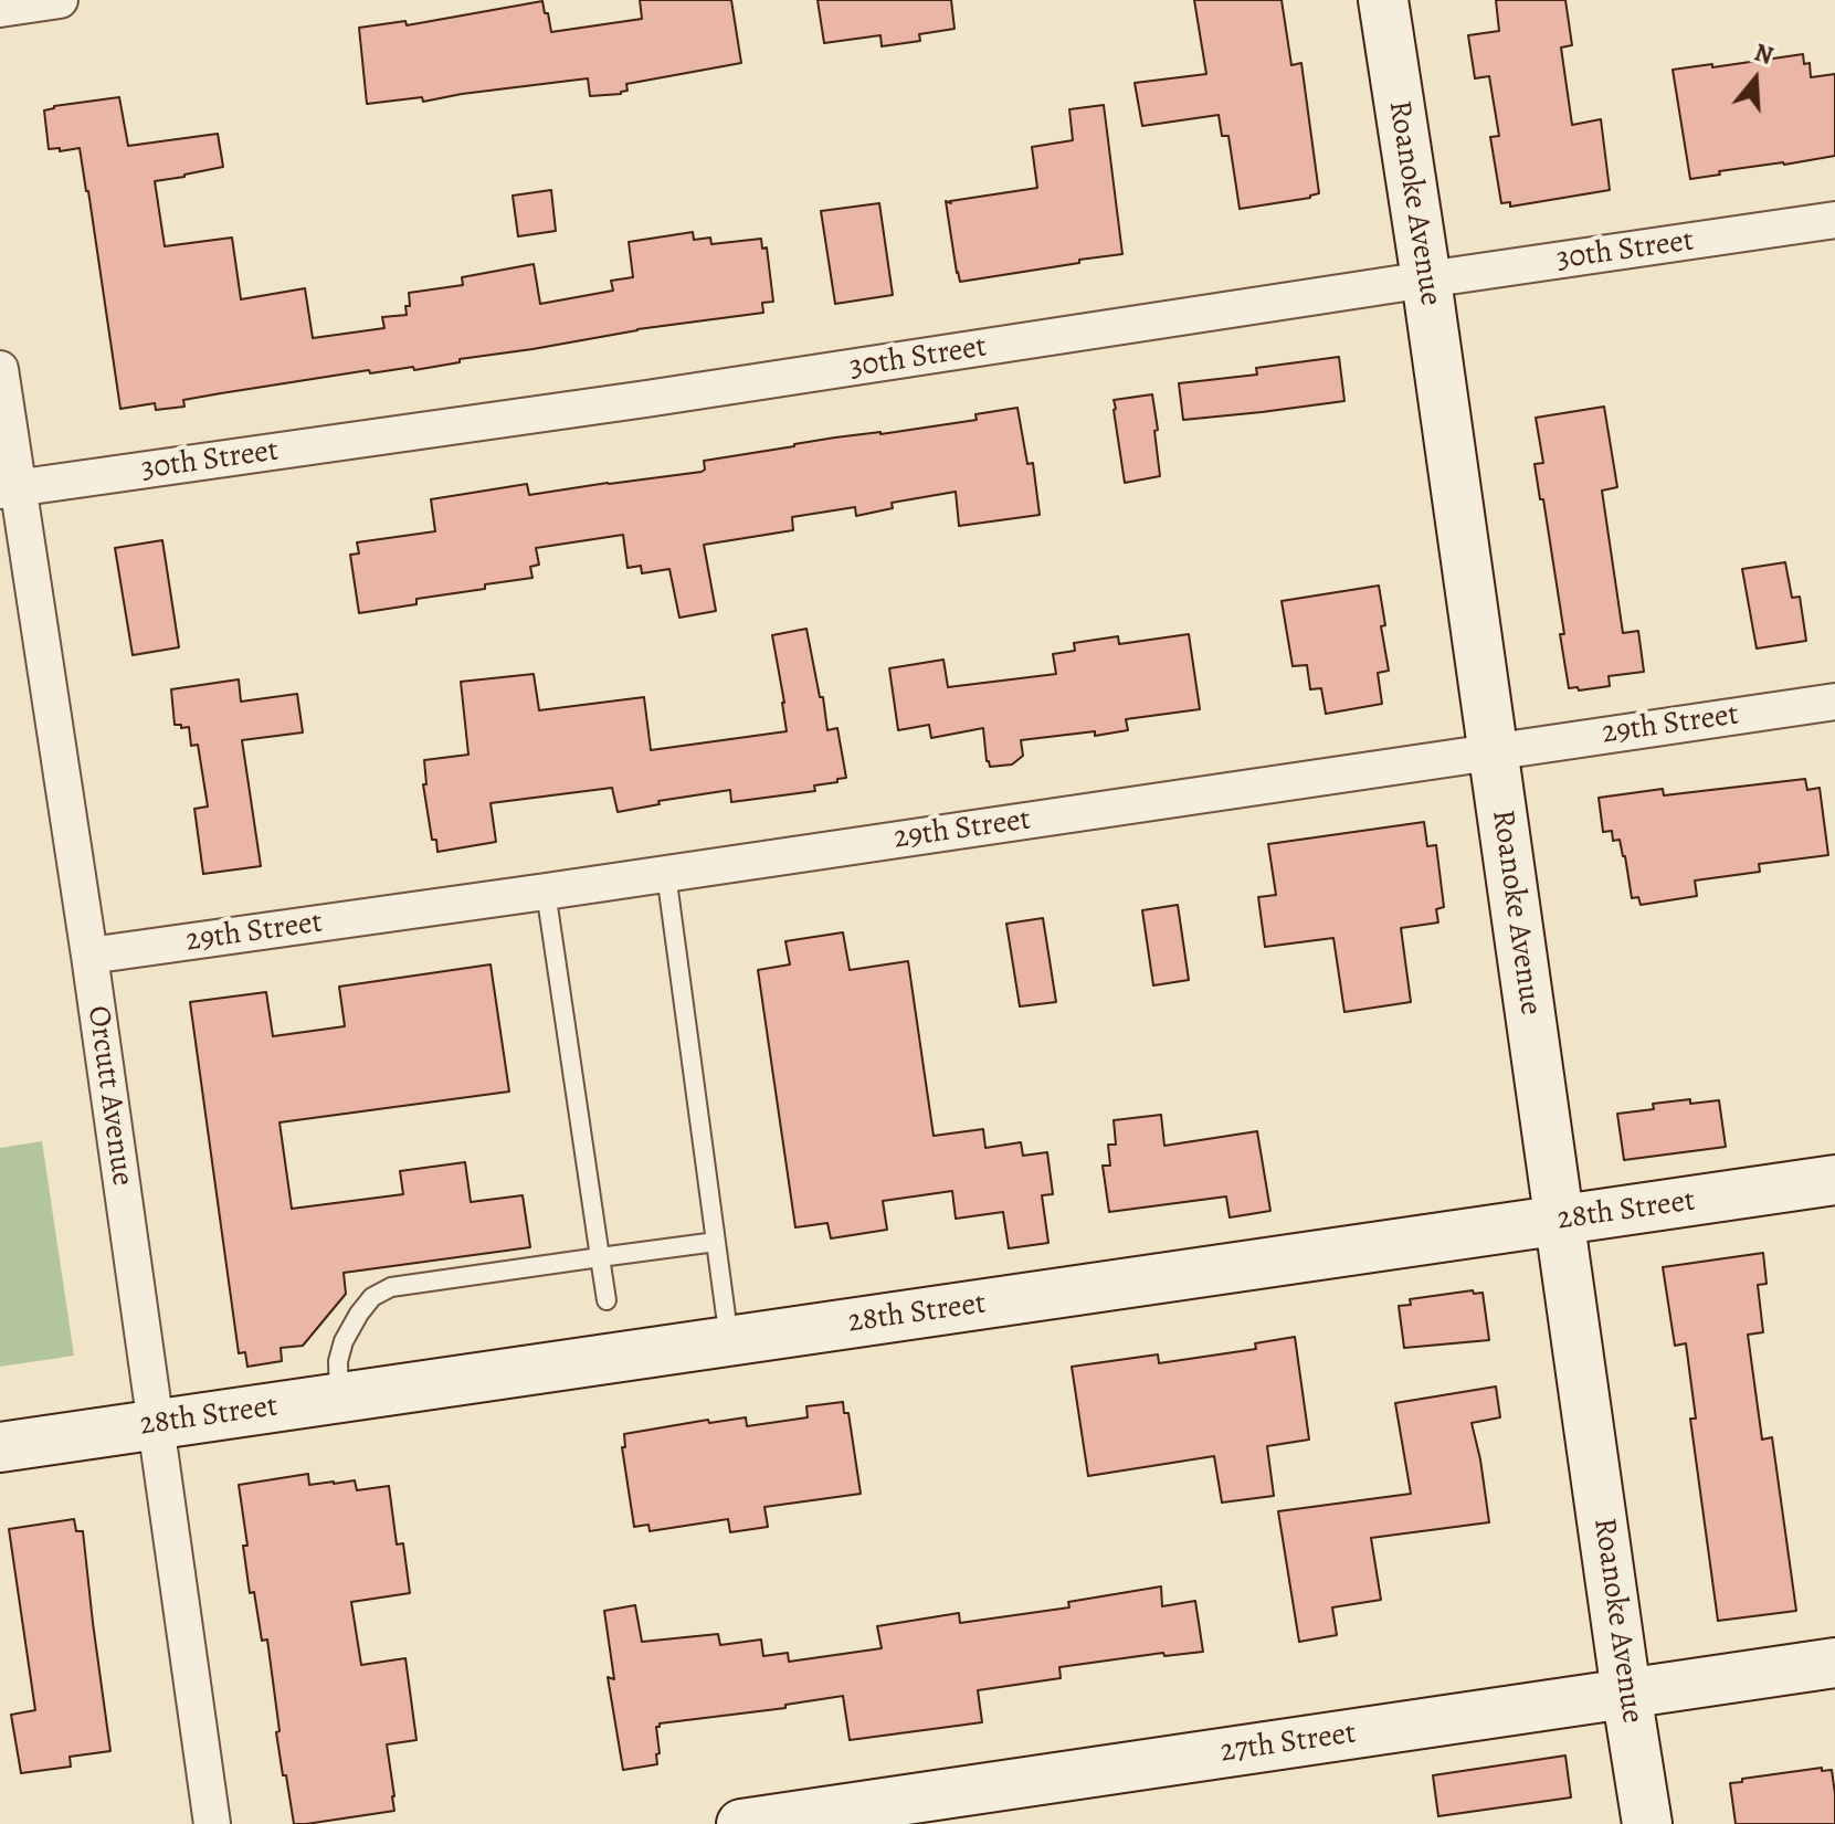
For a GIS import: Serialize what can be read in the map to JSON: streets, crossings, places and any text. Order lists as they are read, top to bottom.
{
  "streets": {
    "main road": ["Roanoke Avenue", "28th Street", "27th Street"],
    "street": ["30th Street", "29th Street", "Orcutt Avenue"]
  },
  "crossings": [
    ["Roanoke Avenue", "30th Street"],
    ["Roanoke Avenue", "29th Street"],
    ["Roanoke Avenue", "28th Street"],
    ["Roanoke Avenue", "27th Street"],
    ["30th Street", "Orcutt Avenue"],
    ["29th Street", "Orcutt Avenue"],
    ["Orcutt Avenue", "28th Street"]
  ],
  "north": "top"
}
